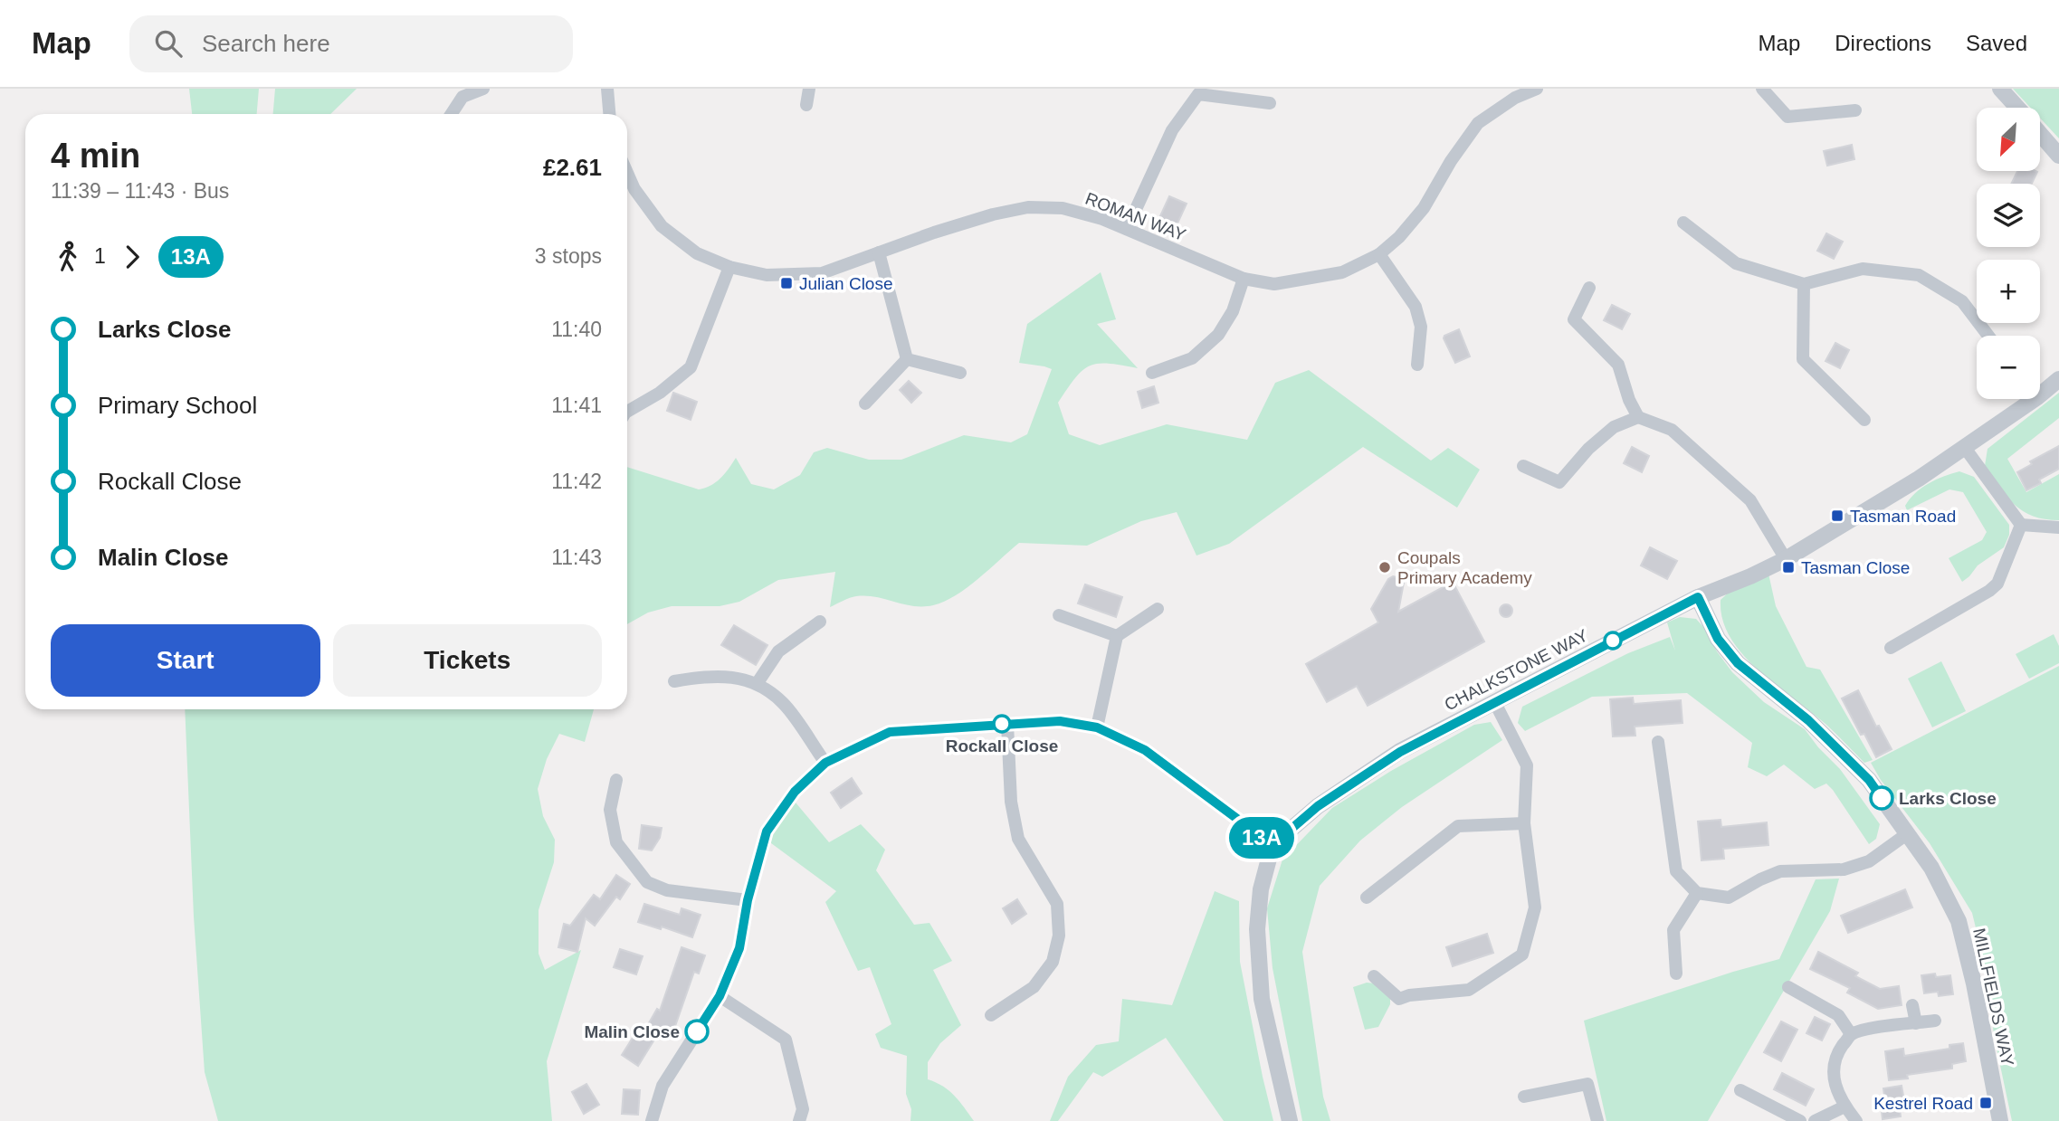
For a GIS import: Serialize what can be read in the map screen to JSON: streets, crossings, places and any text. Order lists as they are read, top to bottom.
{
  "streets": {
    "street": ["ROMAN WAY", "CHALKSTONE WAY", "MILLFIELDS WAY"]
  },
  "crossings": [
    ["CHALKSTONE WAY", "MILLFIELDS WAY"]
  ],
  "places": {
    "transit": [
      "Julian Close",
      "Tasman Road",
      "Tasman Close",
      "Kestrel Road"
    ],
    "other": [
      "Coupals Primary Academy",
      "Rockall Close",
      "Larks Close",
      "Malin Close"
    ]
  },
  "lines": ["bus line 13A"],
  "north": "bottom left",
  "page": {
    "header": "Map",
    "search": "Search here",
    "nav": ["Map", "Directions", "Saved"],
    "on_map": "13A",
    "map_buttons": ["+", "−"],
    "heading": ["4 min", "11:39 – 11:43 · Bus", "£2.61"],
    "legs": ["1", "13A", "3 stops"],
    "list": [
      {
        "name": "Larks Close",
        "value": "11:40"
      },
      {
        "name": "Primary School",
        "value": "11:41"
      },
      {
        "name": "Rockall Close",
        "value": "11:42"
      },
      {
        "name": "Malin Close",
        "value": "11:43"
      }
    ],
    "buttons": ["Start", "Tickets"]
  }
}
